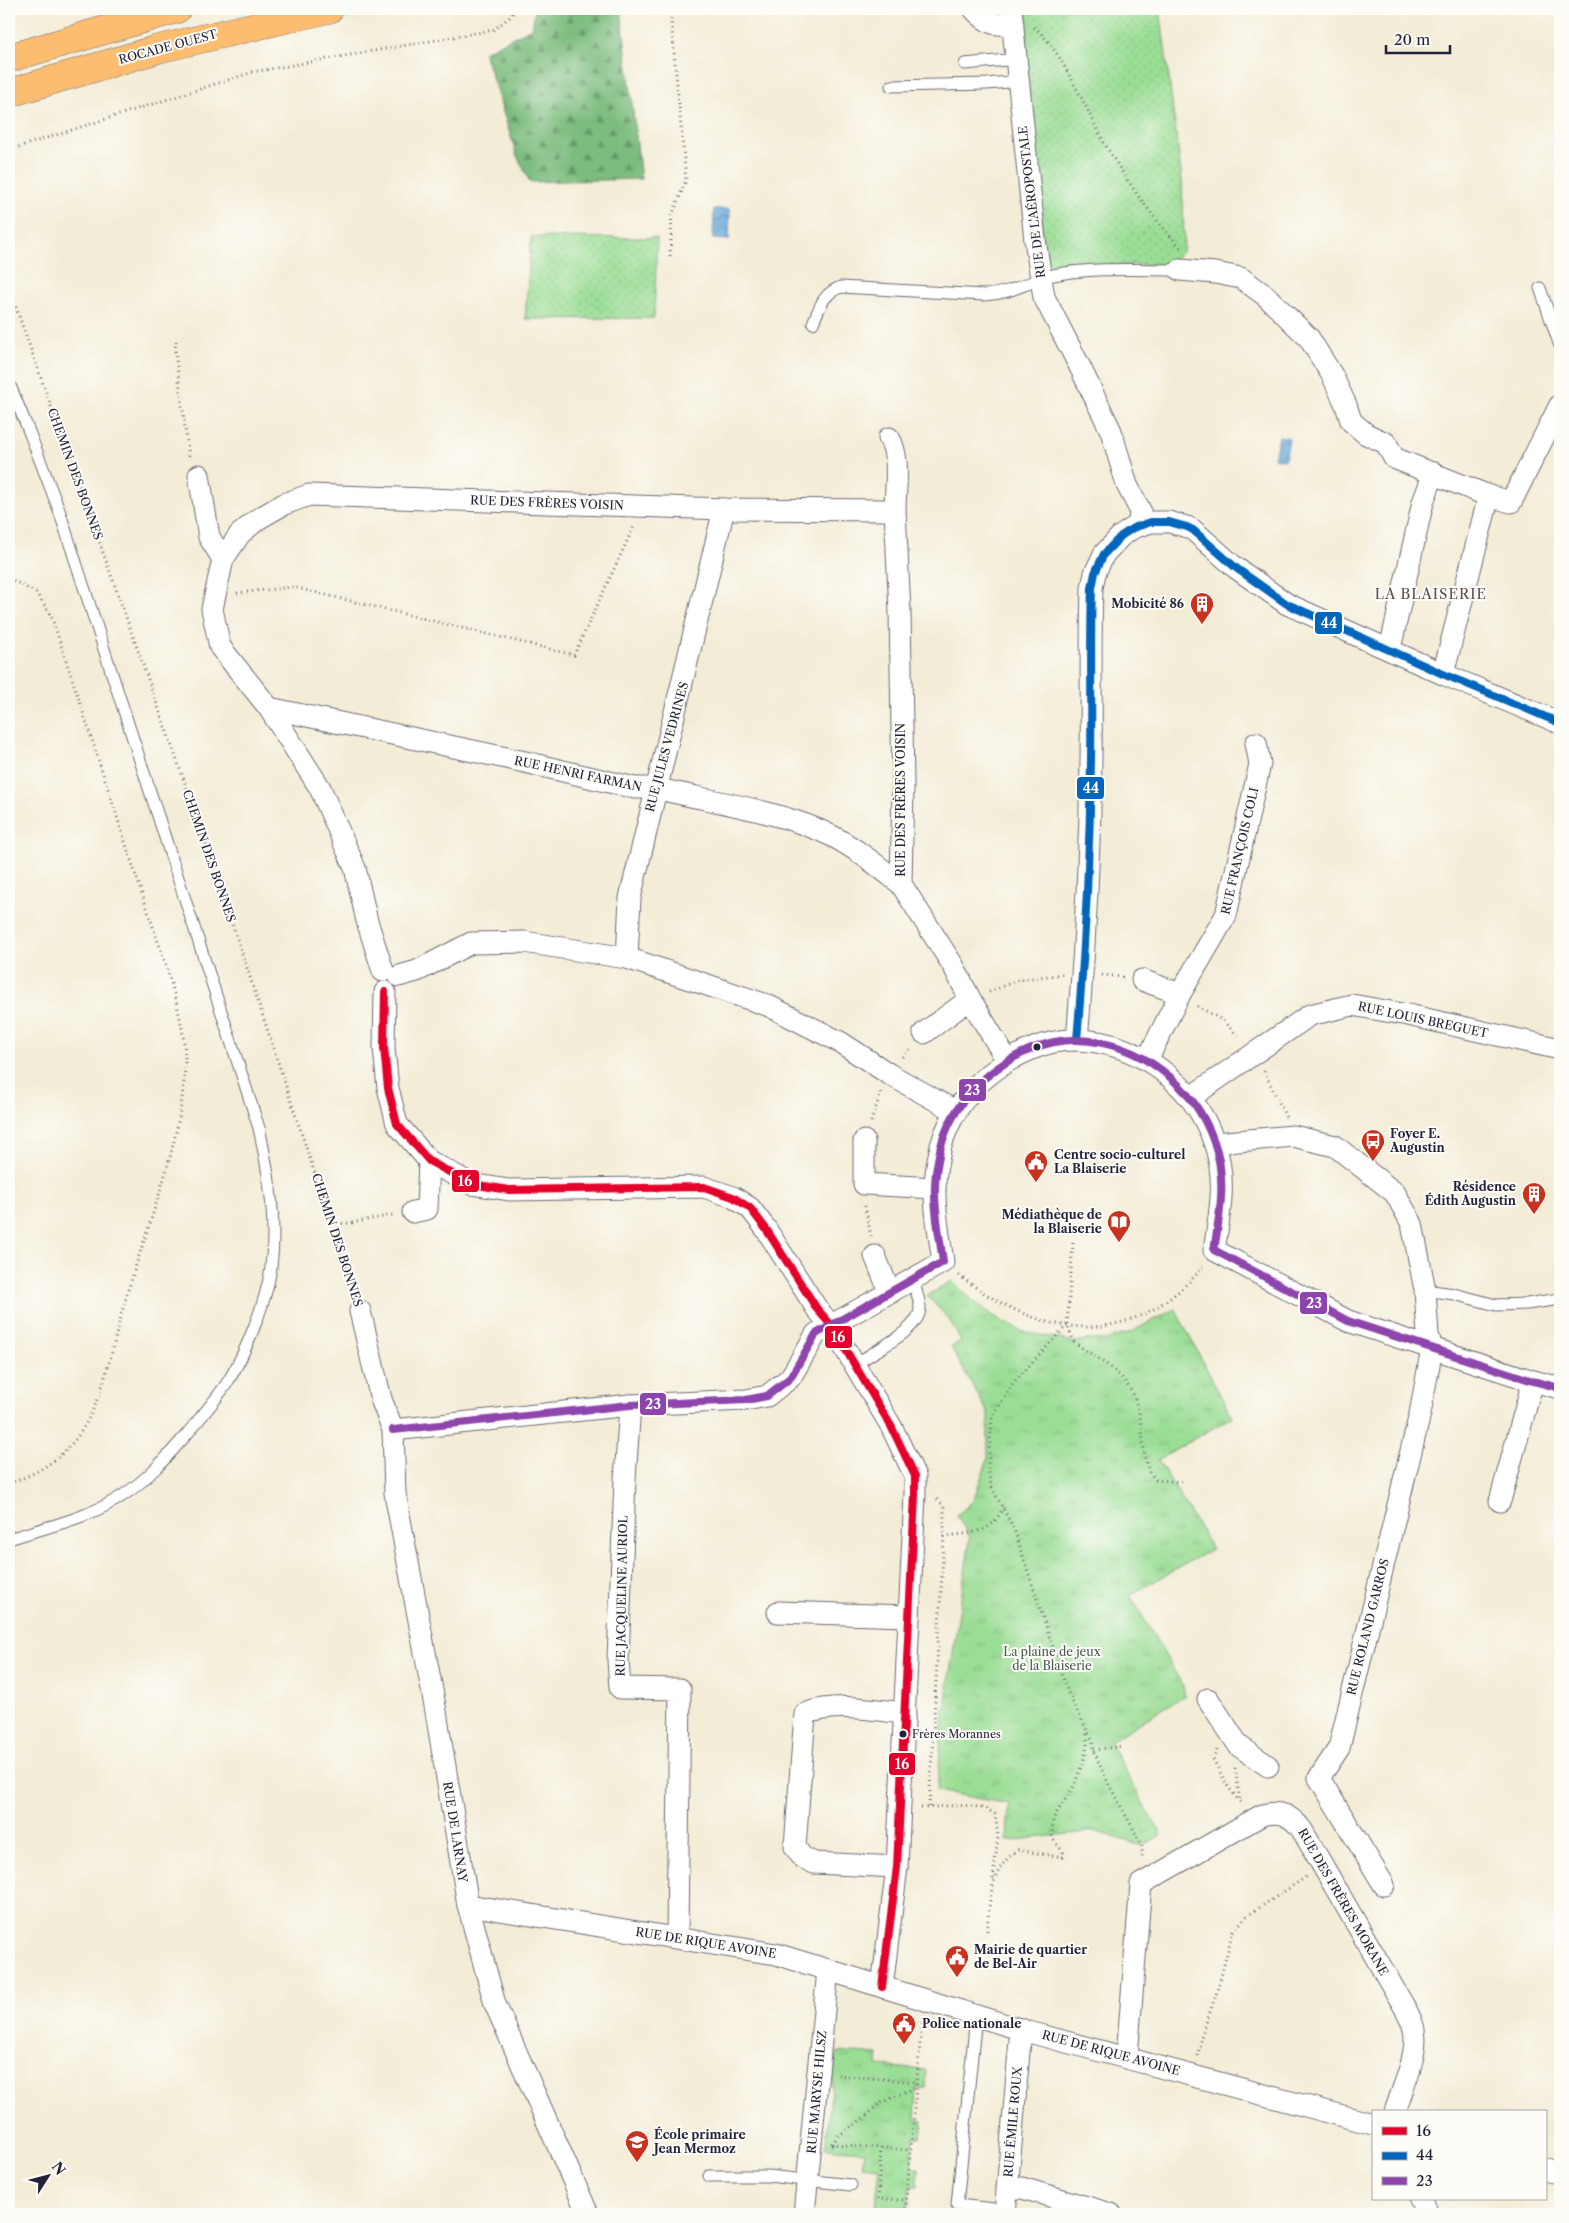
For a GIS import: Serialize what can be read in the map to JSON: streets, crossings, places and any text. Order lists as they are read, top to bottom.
{
  "streets": {
    "main road": ["ROCADE OUEST"],
    "street": [
      "RUE DE L'AÉROPOSTALE",
      "CHEMIN DES BONNES",
      "RUE DES FRÈRES VOISIN",
      "RUE JULES VEDRINES",
      "RUE HENRI FARMAN",
      "RUE FRANÇOIS COLI",
      "RUE LOUIS BREGUET",
      "RUE JACQUELINE AURIOL",
      "RUE ROLAND GARROS",
      "RUE DE LARNAY",
      "RUE DES FRÈRES MORANE",
      "RUE DE RIQUE AVOINE",
      "RUE MARYSE HILSZ",
      "RUE ÉMILE ROUX"
    ]
  },
  "crossings": [
    ["CHEMIN DES BONNES", "RUE DE LARNAY"],
    ["RUE DES FRÈRES VOISIN", "RUE JULES VEDRINES"],
    ["RUE DES FRÈRES VOISIN", "RUE HENRI FARMAN"],
    ["RUE JULES VEDRINES", "RUE HENRI FARMAN"],
    ["RUE JACQUELINE AURIOL", "RUE DE RIQUE AVOINE"],
    ["RUE DE LARNAY", "RUE DE RIQUE AVOINE"],
    ["RUE DE RIQUE AVOINE", "RUE MARYSE HILSZ"],
    ["RUE DE RIQUE AVOINE", "RUE ÉMILE ROUX"]
  ],
  "districts": ["LA BLAISERIE"],
  "parks": ["La plaine de jeux de la Blaiserie"],
  "places": {
    "building": ["Mobicité 86", "Résidence Édith Augustin"],
    "bus stop": ["Foyer E. Augustin"],
    "public building": ["Centre socio-culturel La Blaiserie", "Mairie de quartier de Bel-Air", "Police nationale"],
    "library": ["Médiathèque de la Blaiserie"],
    "other": ["Frères Morannes"],
    "school or university": ["École primaire Jean Mermoz"]
  },
  "lines": ["transit line 44", "transit line 16", "transit line 23"],
  "legend": ["16", "44", "23"],
  "scale_bar": "20 m",
  "north": "top right"
}
